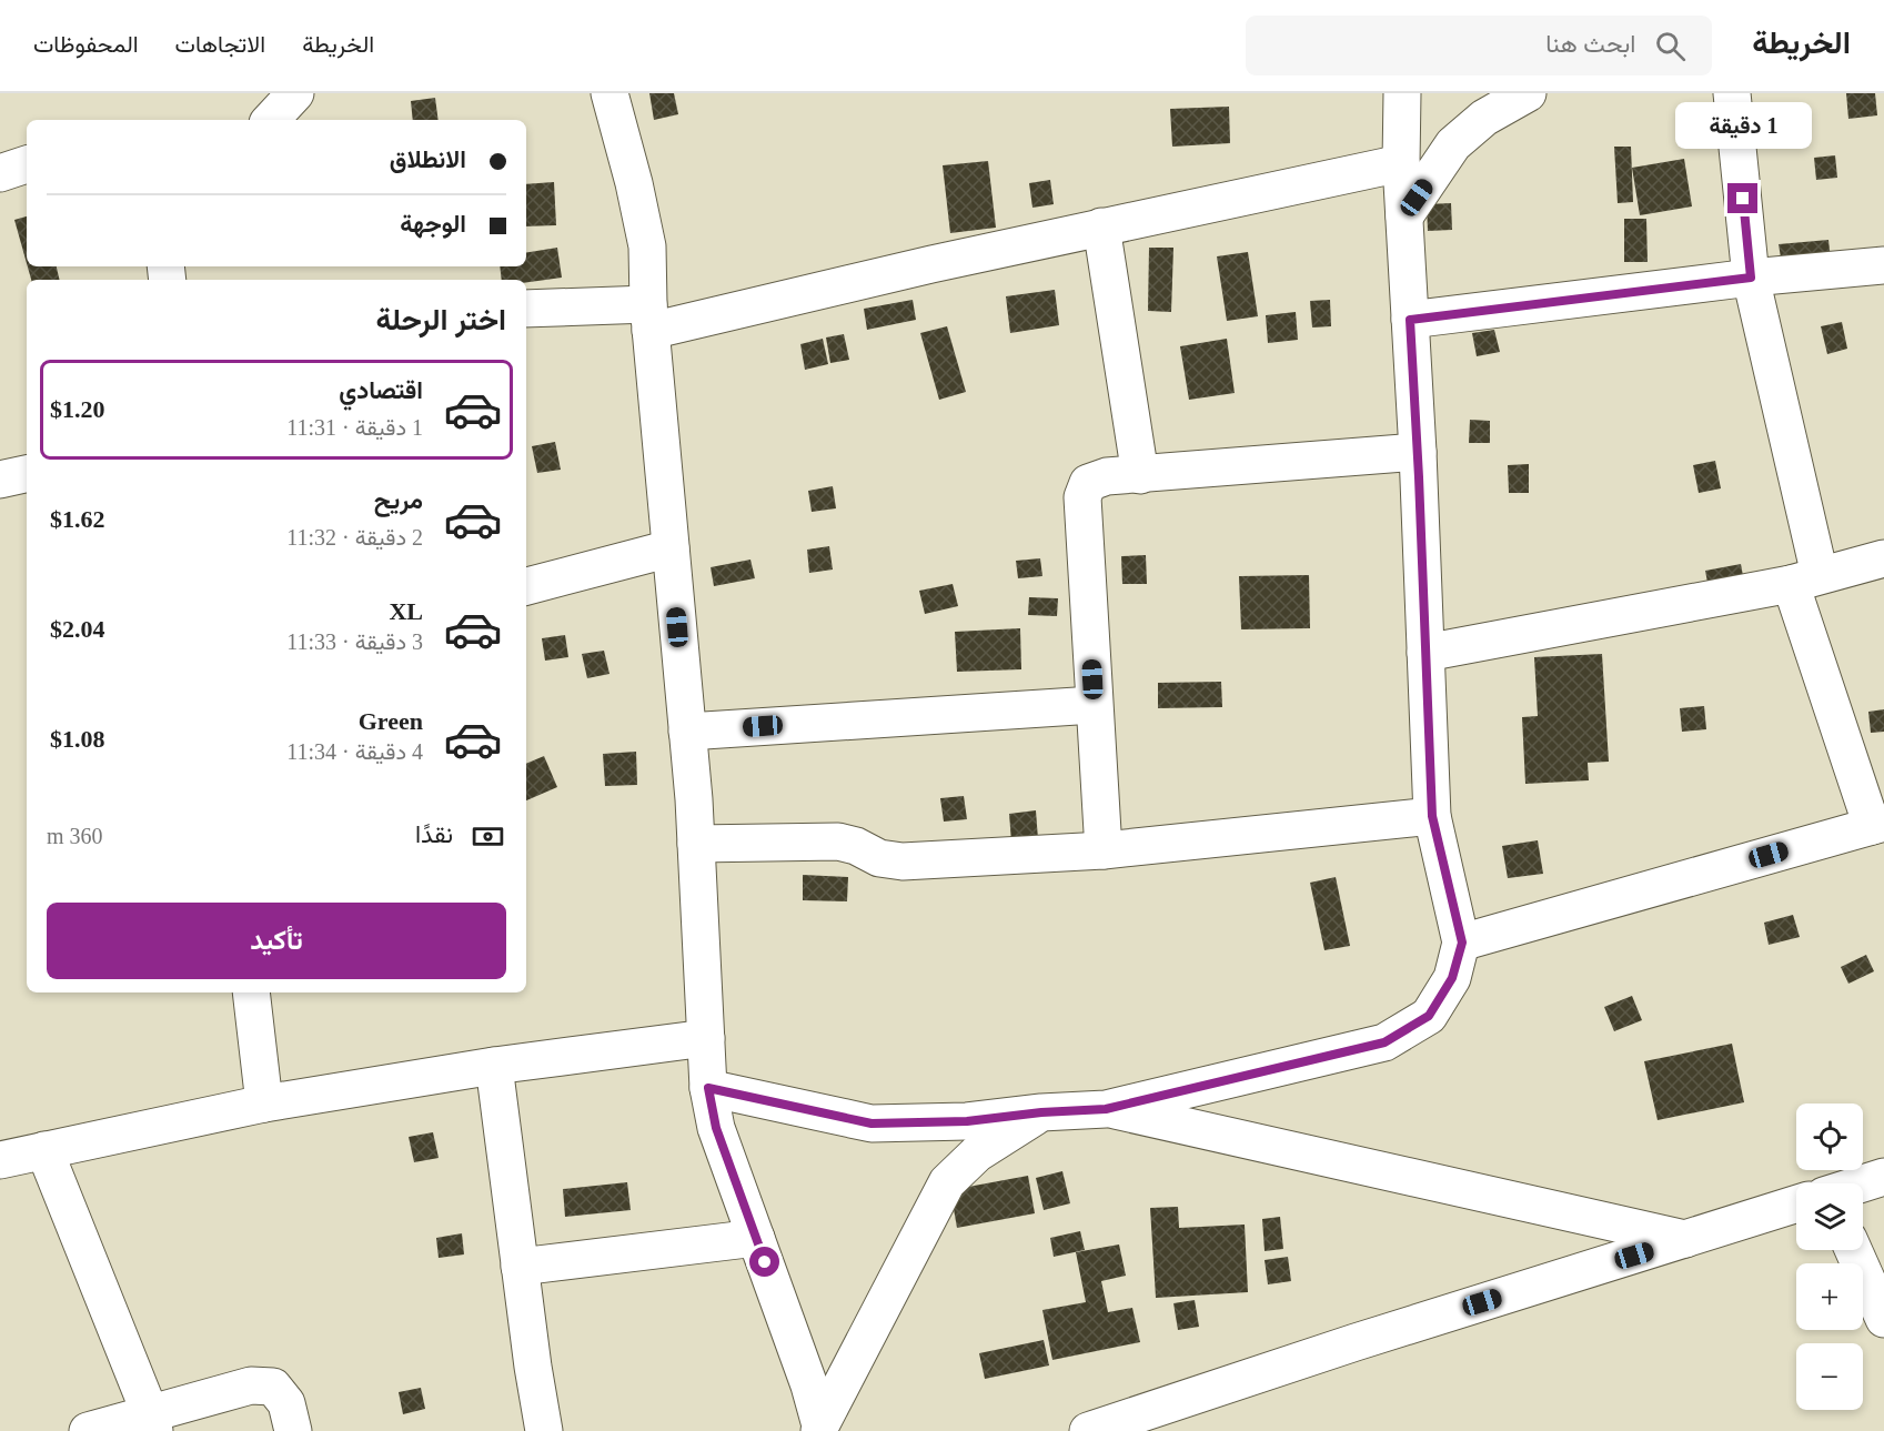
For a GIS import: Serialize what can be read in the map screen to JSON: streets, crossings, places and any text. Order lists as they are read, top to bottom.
{
  "page": {
    "header": "الخريطة",
    "search": "ابحث هنا",
    "nav": ["الخريطة", "الاتجاهات", "المحفوظات"],
    "bubble": "1 دقيقة",
    "banner": ["الانطلاق", "الوجهة"],
    "heading": "اختر الرحلة",
    "list": [
      {
        "name": "اقتصادي",
        "note": "1 دقيقة · 11:31",
        "value": "$1.20"
      },
      {
        "name": "مريح",
        "note": "2 دقيقة · 11:32",
        "value": "$1.62"
      },
      {
        "name": "XL",
        "note": "3 دقيقة · 11:33",
        "value": "$2.04"
      },
      {
        "name": "Green",
        "note": "4 دقيقة · 11:34",
        "value": "$1.08"
      }
    ],
    "pay": ["نقدًا", "360 m"],
    "buttons": "تأكيد",
    "map_buttons": ["+", "−"]
  }
}
